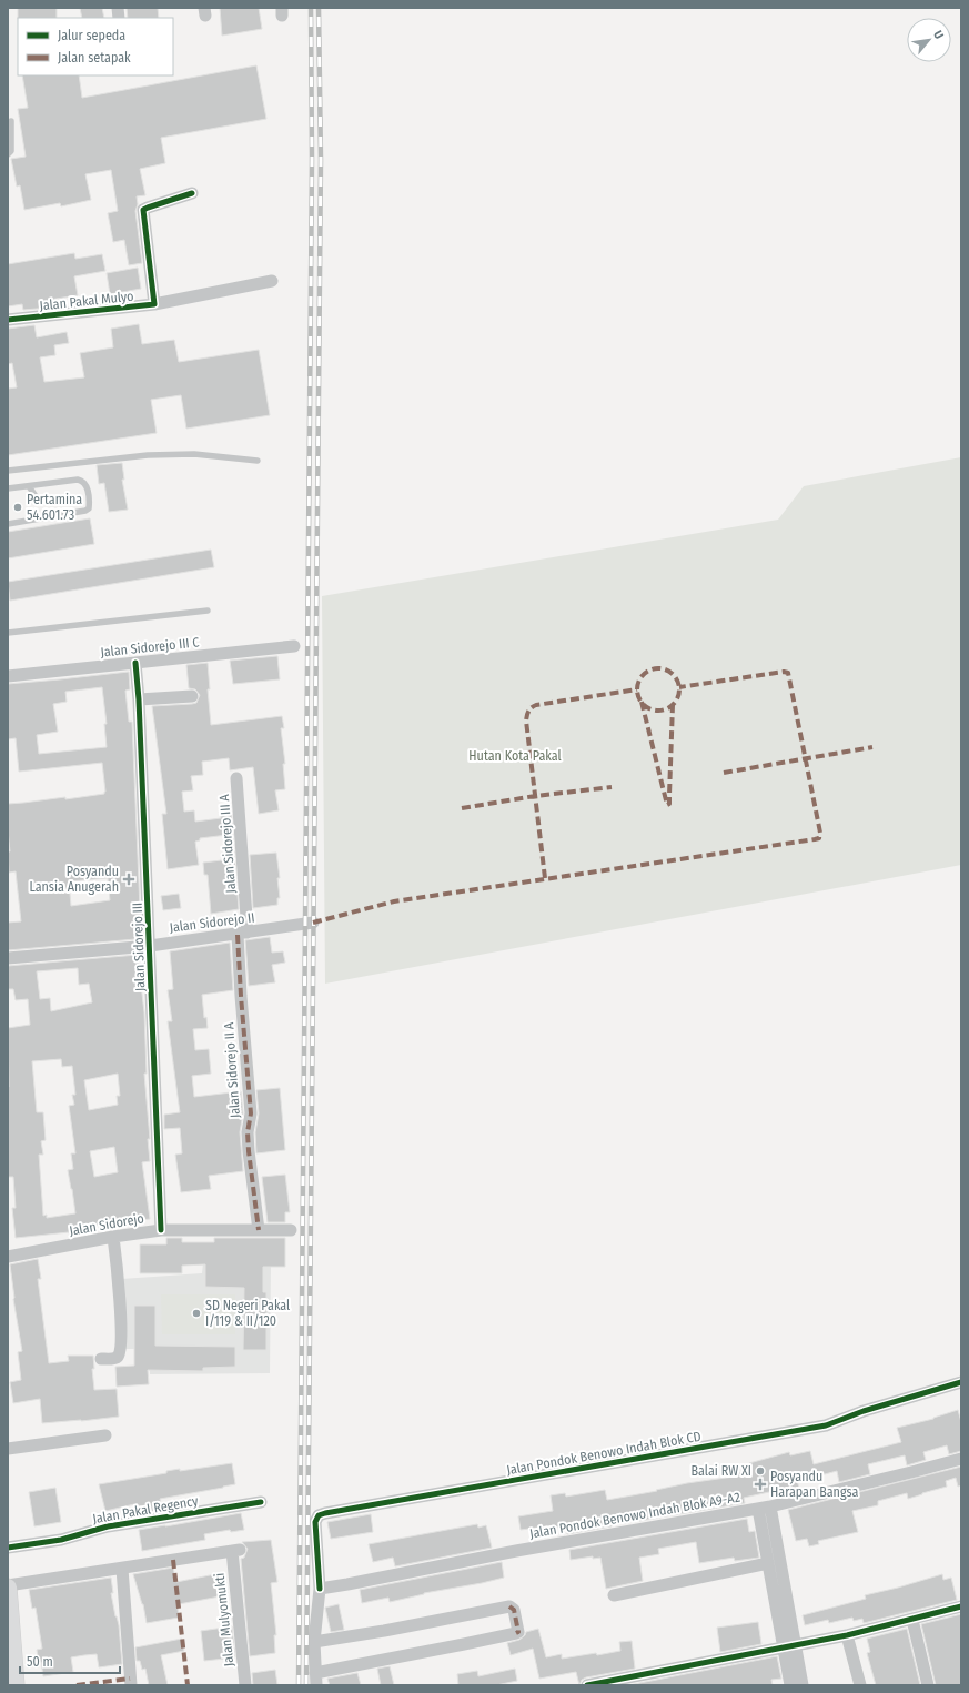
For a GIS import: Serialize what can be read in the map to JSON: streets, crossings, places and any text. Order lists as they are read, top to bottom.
{
  "streets": {
    "street": [
      "Jalan Pakal Mulyo",
      "Jalan Sidorejo III C",
      "Jalan Sidorejo III A",
      "Jalan Sidorejo II",
      "Jalan Sidorejo III",
      "Jalan Sidorejo II A",
      "Jalan Sidorejo",
      "Jalan Pondok Benowo Indah Blok CD",
      "Jalan Pakal Regency",
      "Jalan Pondok Benowo Indah Blok A9-A2",
      "Jalan Mulyomukti"
    ]
  },
  "crossings": [
    ["Jalan Sidorejo III C", "Jalan Sidorejo III"],
    ["Jalan Sidorejo III A", "Jalan Sidorejo II"],
    ["Jalan Sidorejo III A", "Jalan Sidorejo II A"],
    ["Jalan Sidorejo II", "Jalan Sidorejo III"],
    ["Jalan Sidorejo II", "Jalan Sidorejo II A"],
    ["Jalan Sidorejo III", "Jalan Sidorejo"],
    ["Jalan Sidorejo II A", "Jalan Sidorejo"],
    ["Jalan Pondok Benowo Indah Blok CD", "Jalan Pondok Benowo Indah Blok A9-A2"]
  ],
  "parks": ["Hutan Kota Pakal"],
  "places": {
    "other": ["Pertamina 54.601.73", "SD Negeri Pakal I/119 & II/120", "Balai RW XI"],
    "health": ["Posyandu Lansia Anugerah", "Posyandu Harapan Bangsa"]
  },
  "legend": ["Jalur sepeda", "Jalan setapak"],
  "scale_bar": "50 m",
  "north": "top right"
}
